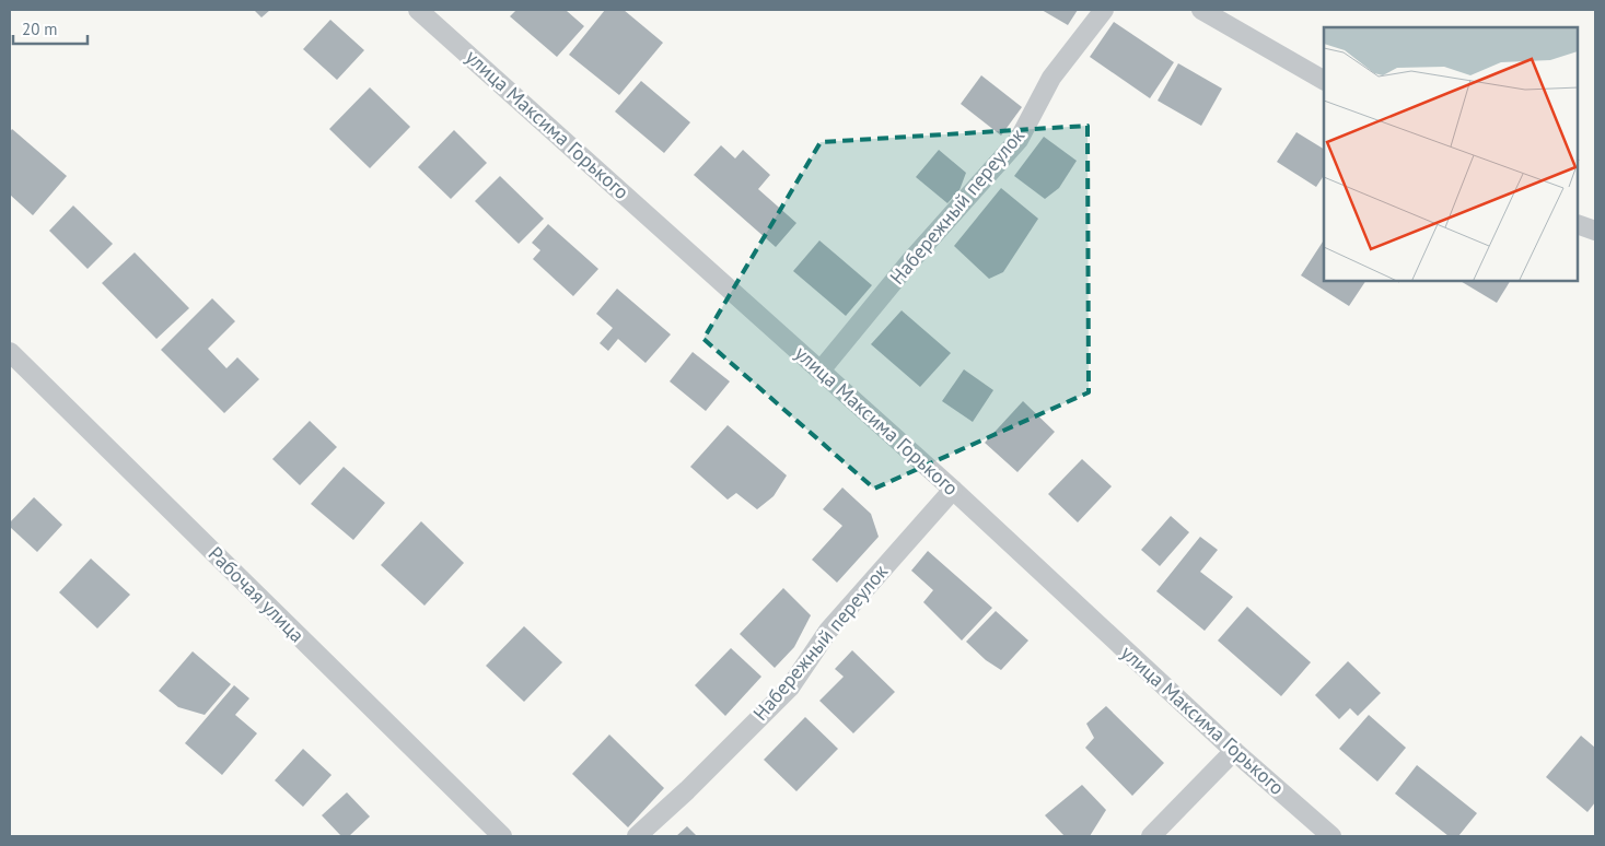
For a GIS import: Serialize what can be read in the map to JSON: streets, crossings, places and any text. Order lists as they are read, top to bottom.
{
  "streets": {
    "street": ["улица Максима Горького", "Набережный переулок", "Рабочая улица"]
  },
  "crossings": [
    ["улица Максима Горького", "Набережный переулок"]
  ],
  "scale_bar": "20 m"
}
